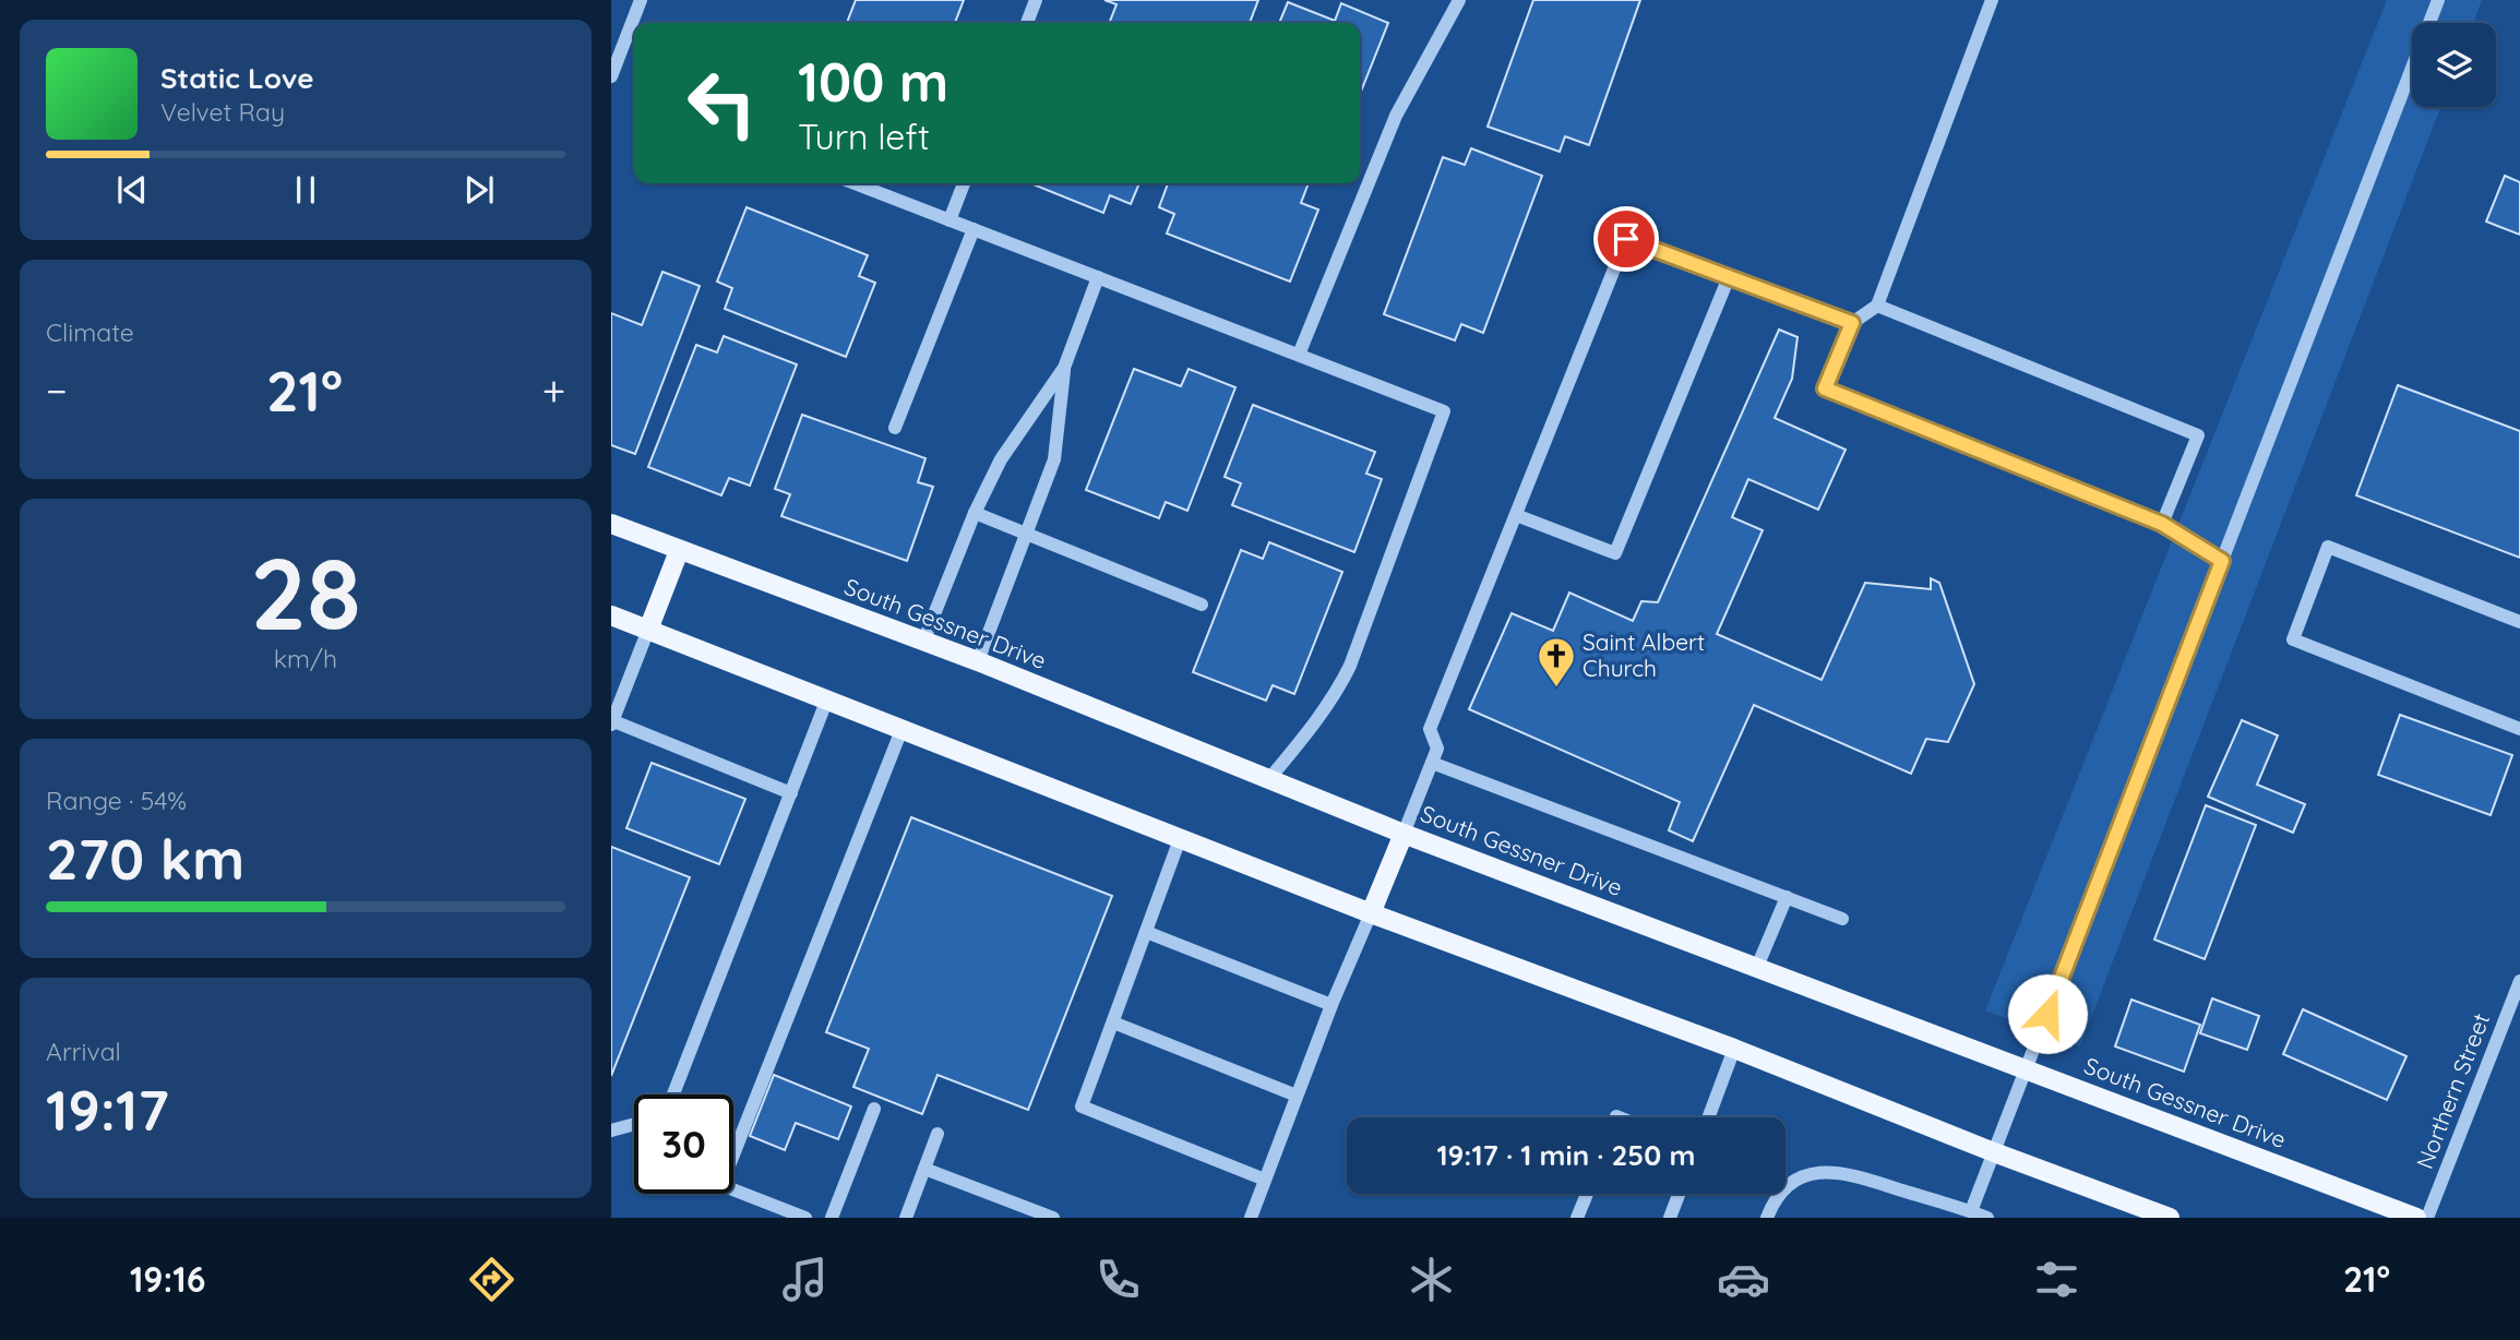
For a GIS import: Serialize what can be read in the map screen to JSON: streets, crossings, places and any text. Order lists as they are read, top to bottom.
{
  "streets": {
    "main road": ["South Gessner Drive"],
    "street": ["Northern Street"]
  },
  "places": {
    "church": ["Saint Albert Church"]
  },
  "page": {
    "turn": ["100 m", "Turn left"],
    "song": ["Static Love", "Velvet Ray"],
    "tile": [
      "Climate",
      ["28", "km/h"],
      ["Range · 54%", "270 km"],
      ["Arrival", "19:17"]
    ],
    "heat": ["−", "21°", "+"],
    "limit": "30",
    "trip": "19:17 · 1 min · 250 m",
    "tabs": ["19:16", "21°"]
  }
}
